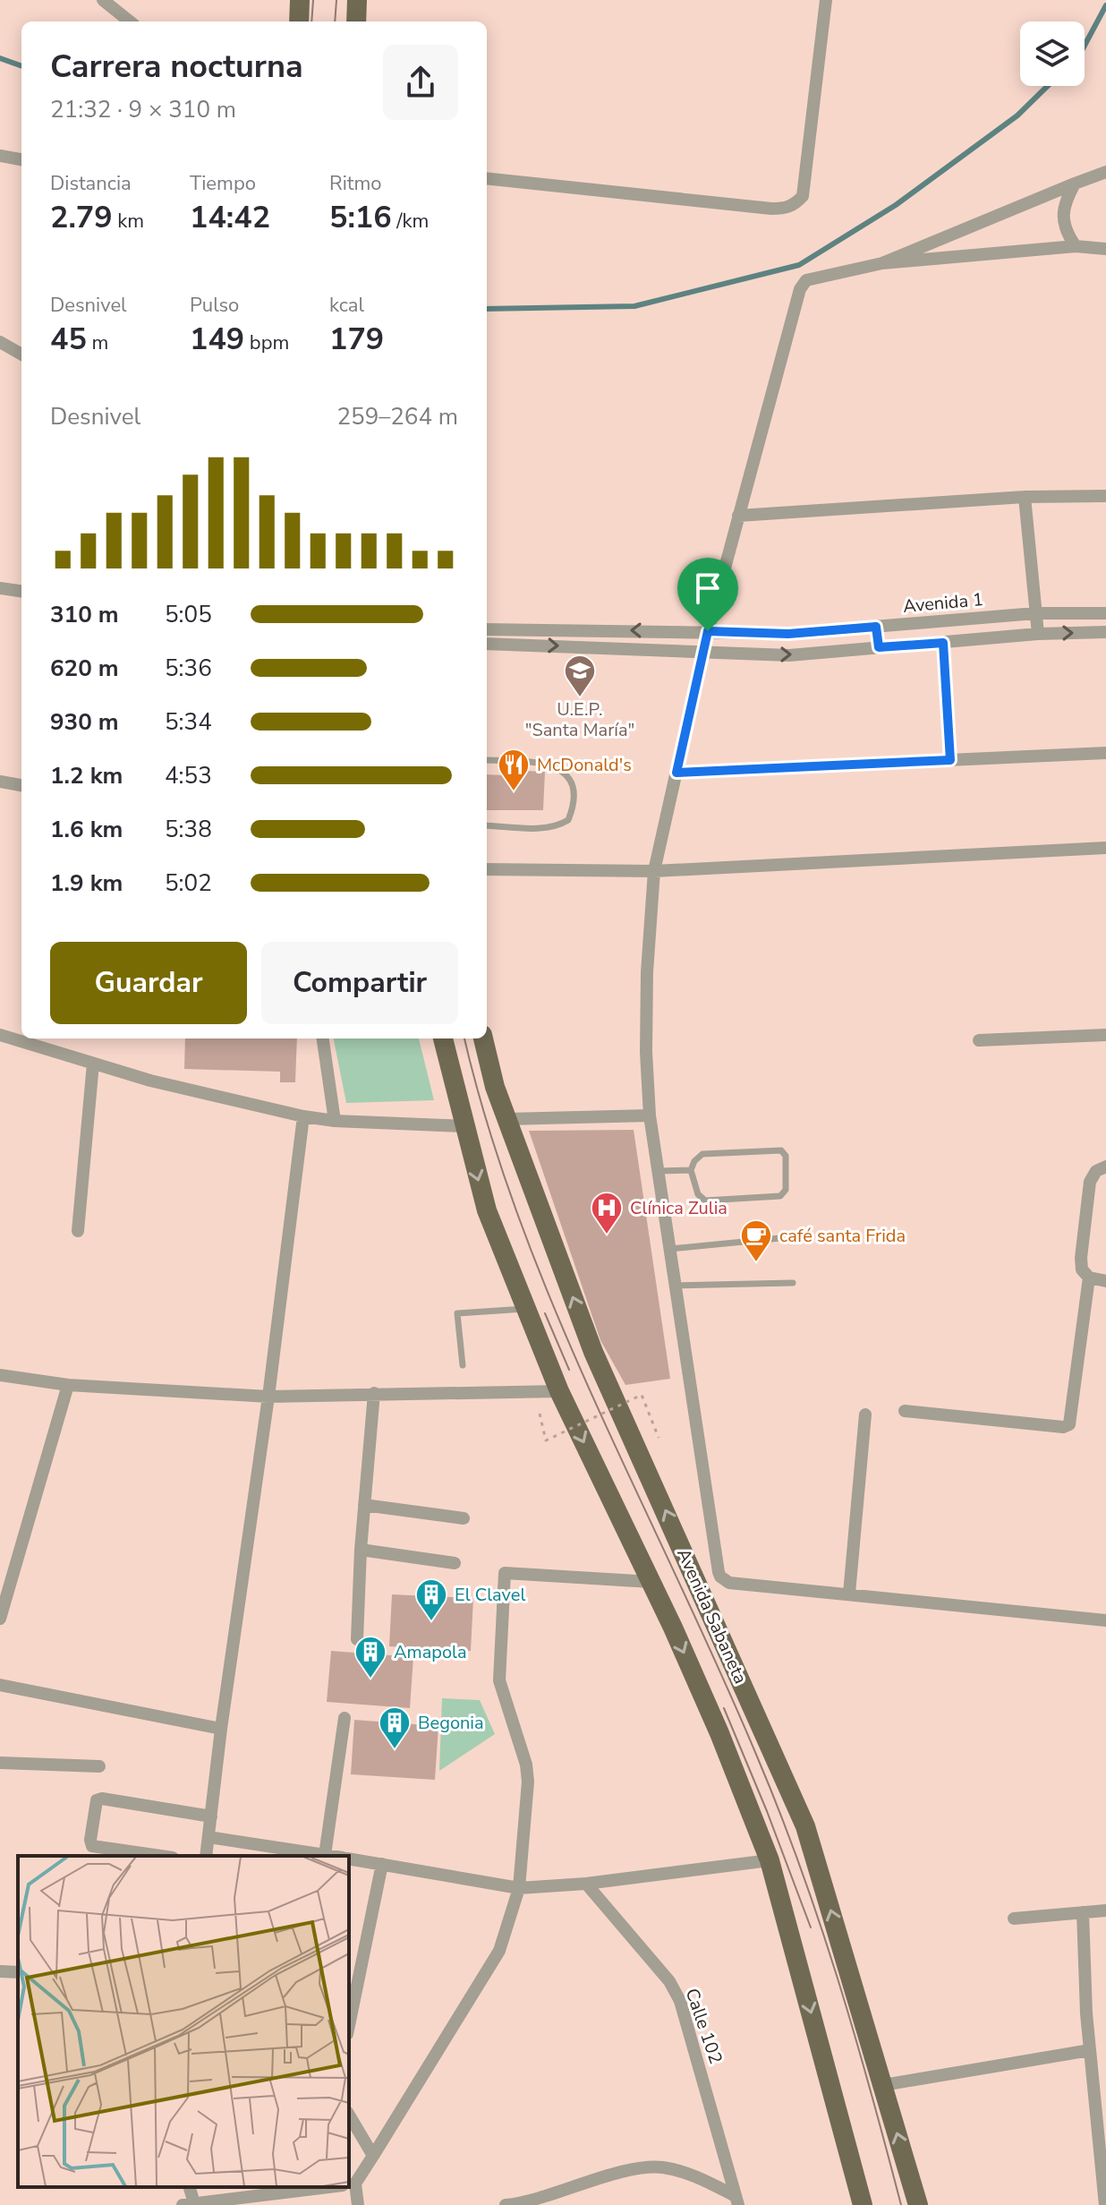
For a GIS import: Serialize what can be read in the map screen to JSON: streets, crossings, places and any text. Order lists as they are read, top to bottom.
{
  "streets": {
    "main road": ["Avenida Sabaneta"],
    "street": ["Avenida 1", "Calle 102"]
  },
  "places": {
    "school or university": ["U.E.P. \"Santa María\""],
    "restaurant": ["McDonald's"],
    "hospital": ["Clínica Zulia"],
    "cafe": ["café santa Frida"],
    "building": ["El Clavel", "Amapola", "Begonia"]
  },
  "page": {
    "heading": ["Carrera nocturna", "21:32 · 9 × 310 m"],
    "stats": [
      ["Distancia", "2.79 km"],
      ["Tiempo", "14:42"],
      ["Ritmo", "5:16 /km"],
      ["Desnivel", "45 m"],
      ["Pulso", "149 bpm"],
      ["kcal", "179"]
    ],
    "chart": ["Desnivel", "259–264 m"],
    "list": [
      {
        "name": "310 m",
        "note": "5:05"
      },
      {
        "name": "620 m",
        "note": "5:36"
      },
      {
        "name": "930 m",
        "note": "5:34"
      },
      {
        "name": "1.2 km",
        "note": "4:53"
      },
      {
        "name": "1.6 km",
        "note": "5:38"
      },
      {
        "name": "1.9 km",
        "note": "5:02"
      }
    ],
    "buttons": ["Guardar", "Compartir"]
  }
}
